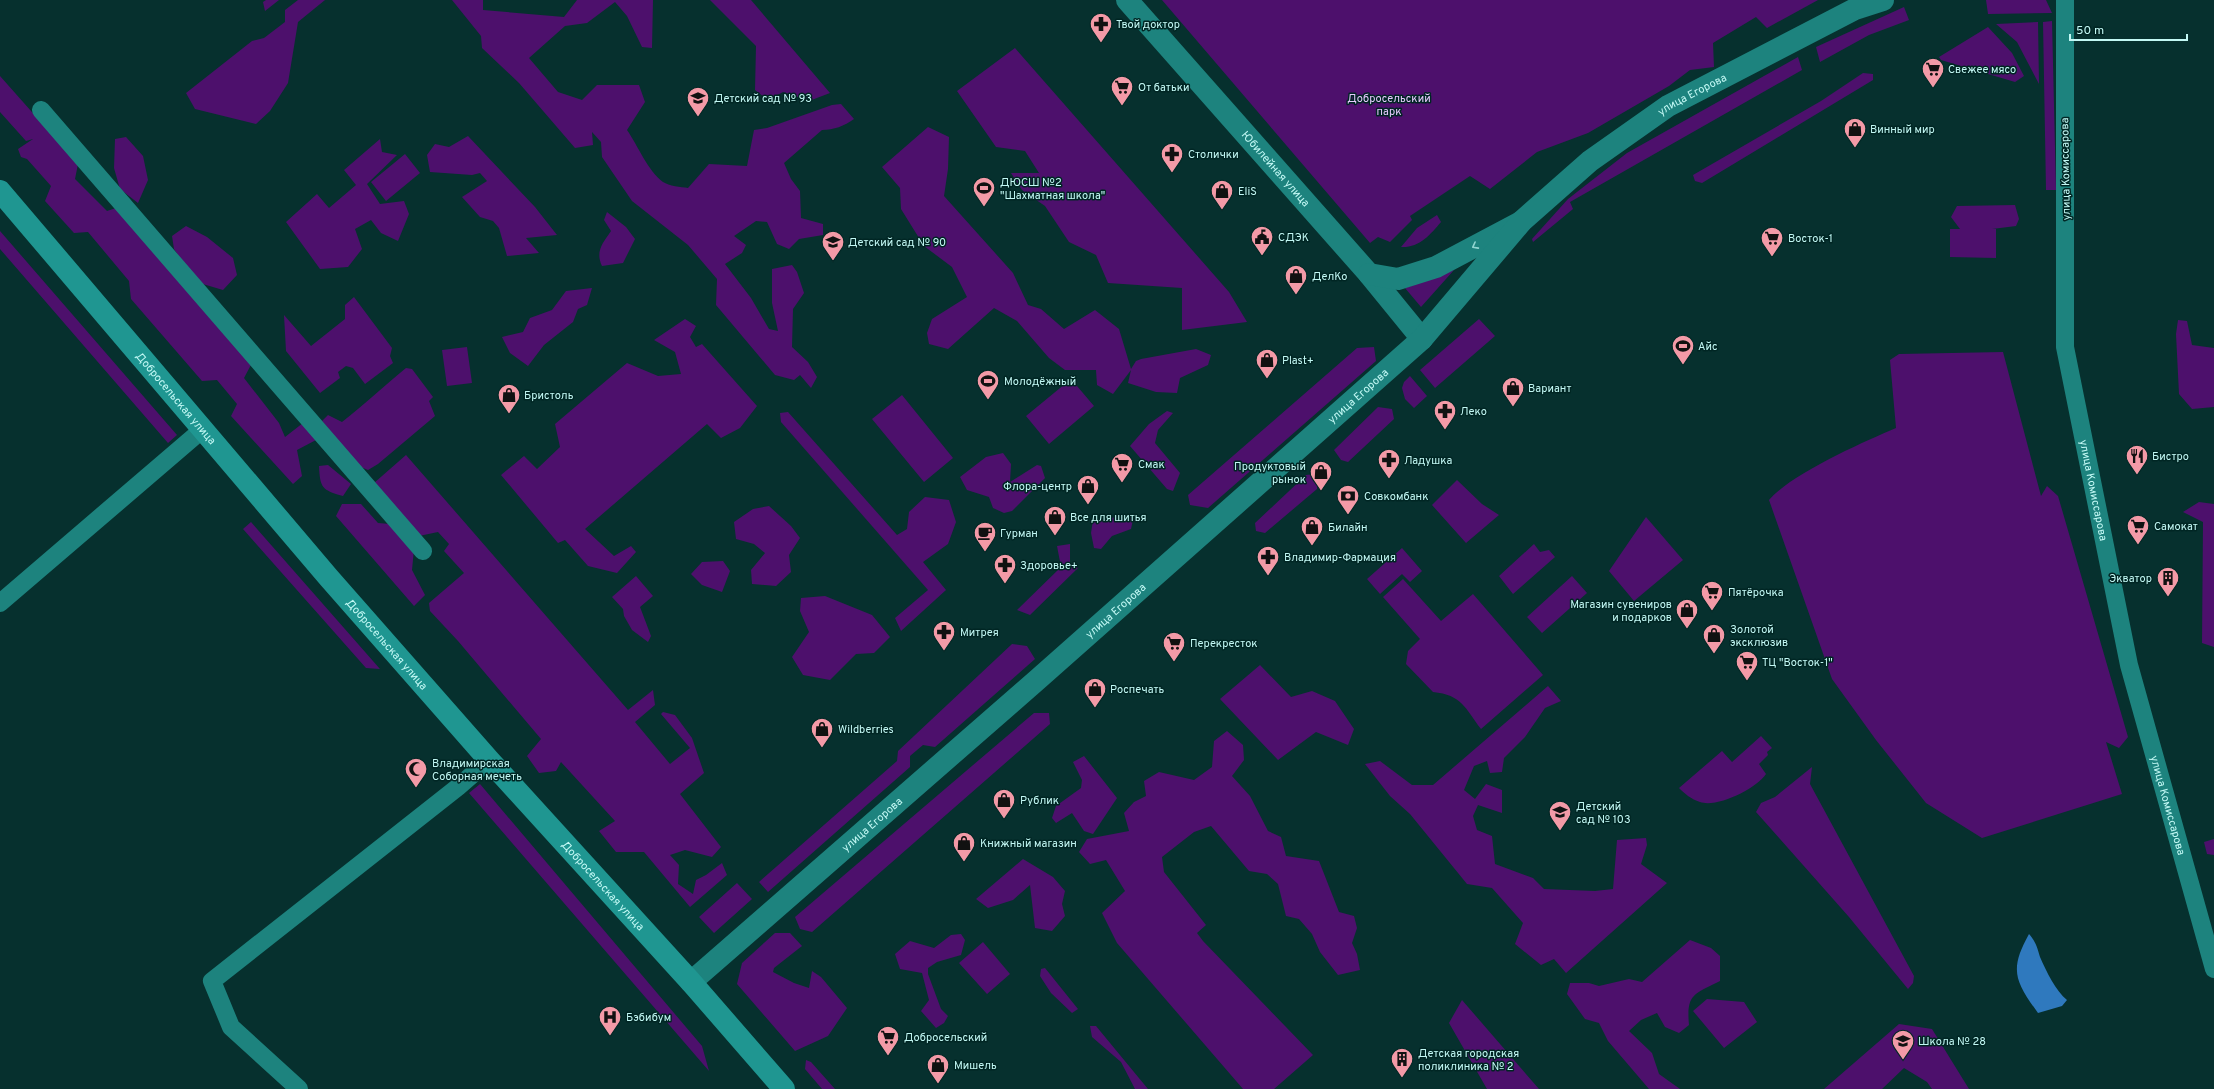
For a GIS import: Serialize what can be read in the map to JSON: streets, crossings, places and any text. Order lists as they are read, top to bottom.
{
  "streets": {
    "main road": ["улица Егорова", "Юбилейная улица", "Добросельская улица"],
    "street": ["улица Комиссарова"]
  },
  "crossings": [
    ["улица Егорова", "Юбилейная улица"],
    ["улица Егорова", "Добросельская улица"]
  ],
  "parks": ["Добросельский парк"],
  "places": {
    "pharmacy": [
      "Твой доктор",
      "Столички",
      "Леко",
      "Ладушка",
      "Владимир-Фармация",
      "Здоровье+",
      "Митрея"
    ],
    "supermarket": [
      "Свежее мясо",
      "От батьки",
      "Восток-1",
      "Смак",
      "Самокат",
      "Пятёрочка",
      "Перекресток",
      "ТЦ \"Восток-1\"",
      "Добросельский"
    ],
    "school or university": [
      "Детский сад № 93",
      "Детский сад № 90",
      "Детский сад № 103",
      "Школа № 28"
    ],
    "shop": [
      "Винный мир",
      "EliS",
      "ДелКо",
      "Plast+",
      "Вариант",
      "Бристоль",
      "Продуктовый рынок",
      "Флора-центр",
      "Все для шитья",
      "Билайн",
      "Магазин сувениров и подарков",
      "Золотой эксклюзив",
      "Роспечать",
      "Wildberries",
      "Рублик",
      "Книжный магазин",
      "Мишель"
    ],
    "sports": ["ДЮСШ №2 \"Шахматная школа\"", "Айс", "Молодёжный"],
    "public building": ["СДЭК"],
    "restaurant": ["Бистро"],
    "bank": ["Совкомбанк"],
    "cafe": ["Гурман"],
    "building": ["Экватор", "Детская городская поликлиника № 2"],
    "mosque": ["Владимирская Соборная мечеть"],
    "hospital": ["Бэбибум"]
  },
  "scale_bar": "50 m"
}
